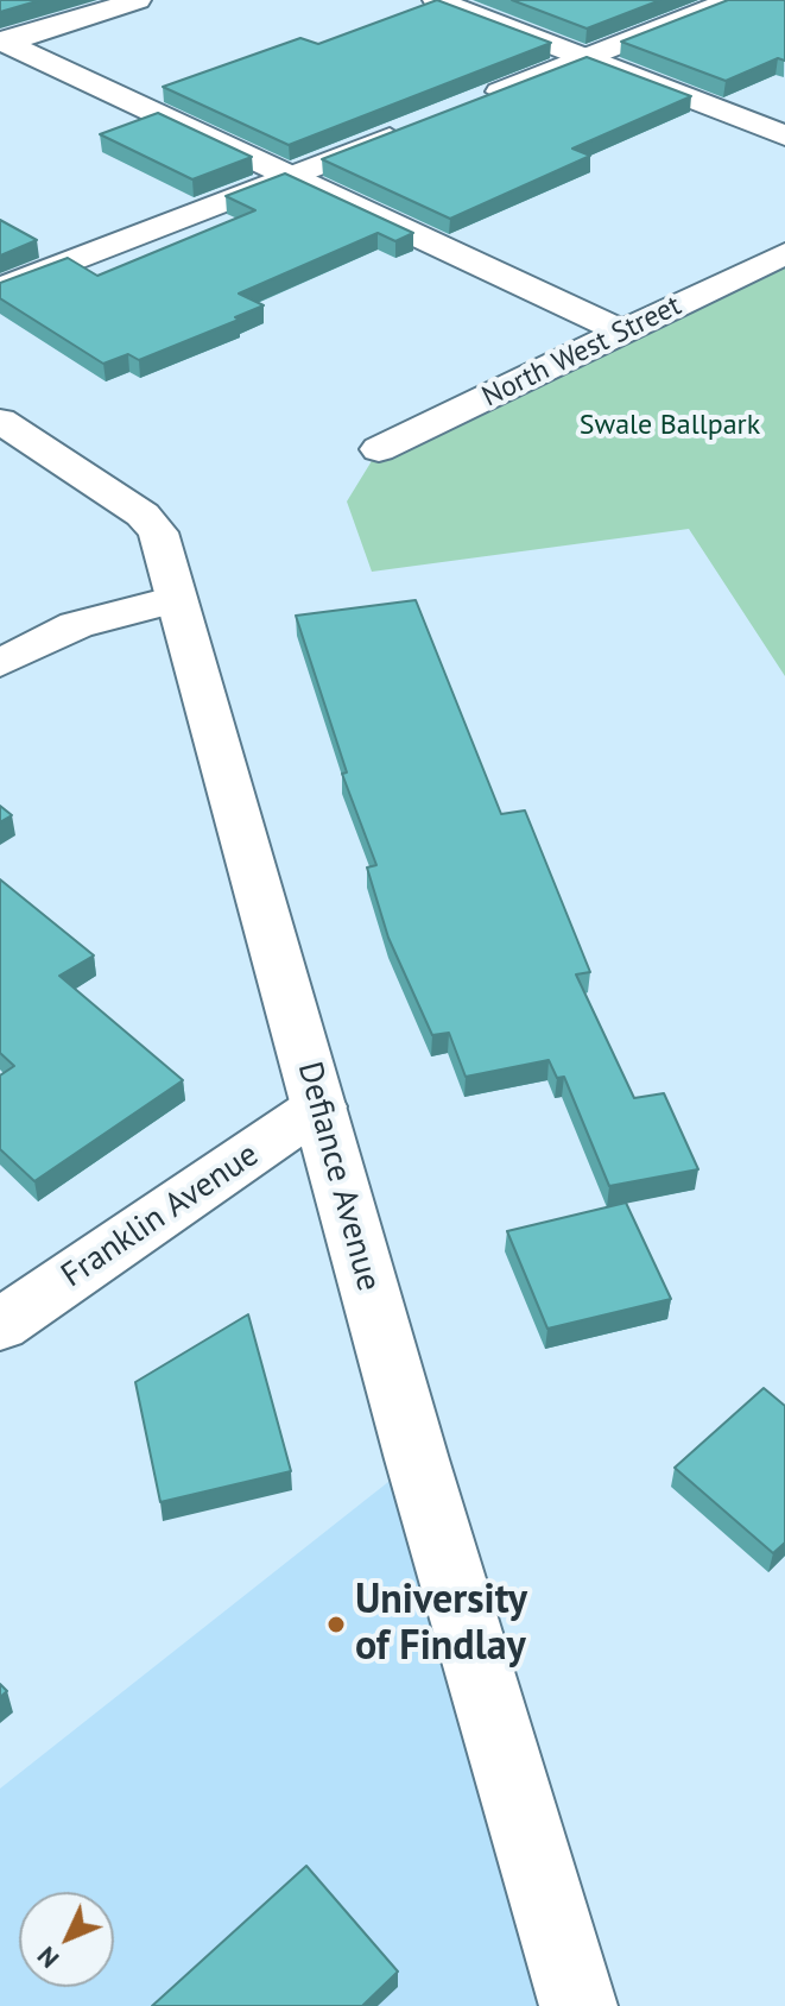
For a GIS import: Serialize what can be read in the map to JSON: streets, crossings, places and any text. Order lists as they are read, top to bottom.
{
  "streets": {
    "street": ["North West Street", "Defiance Avenue", "Franklin Avenue"]
  },
  "crossings": [
    ["Defiance Avenue", "Franklin Avenue"]
  ],
  "parks": ["Swale Ballpark"],
  "places": ["University of Findlay"],
  "north": "bottom left"
}
